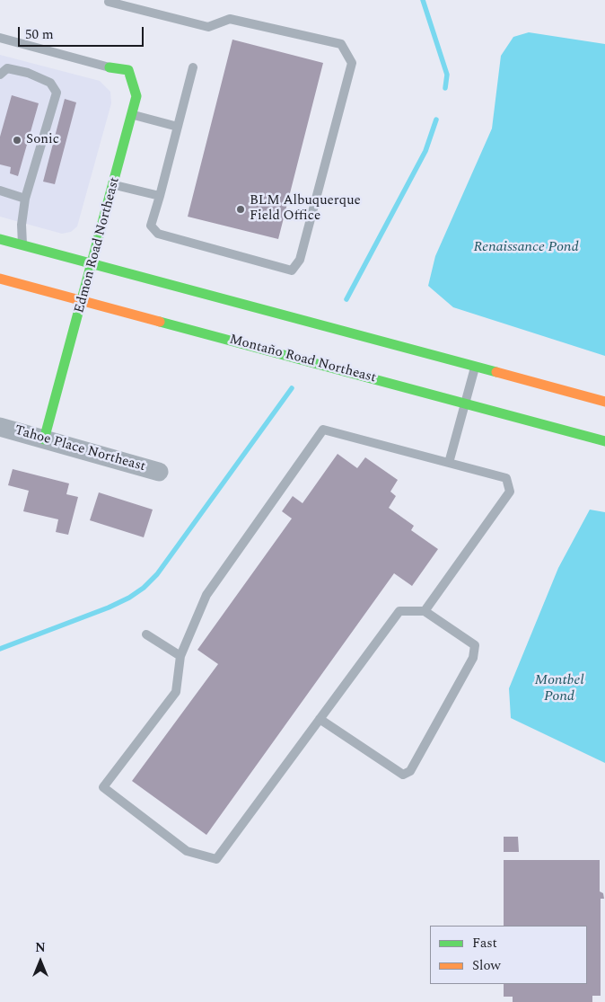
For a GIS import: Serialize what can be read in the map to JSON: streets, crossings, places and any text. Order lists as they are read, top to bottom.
{
  "streets": {
    "main road": ["Edmon Road Northeast", "Montaño Road Northeast"],
    "street": ["Tahoe Place Northeast"]
  },
  "crossings": [
    ["Edmon Road Northeast", "Montaño Road Northeast"],
    ["Edmon Road Northeast", "Tahoe Place Northeast"]
  ],
  "water": ["Renaissance Pond", "Montbel Pond"],
  "places": ["Sonic", "BLM Albuquerque Field Office"],
  "legend": ["Fast", "Slow"],
  "scale_bar": "50 m",
  "north": "top"
}
